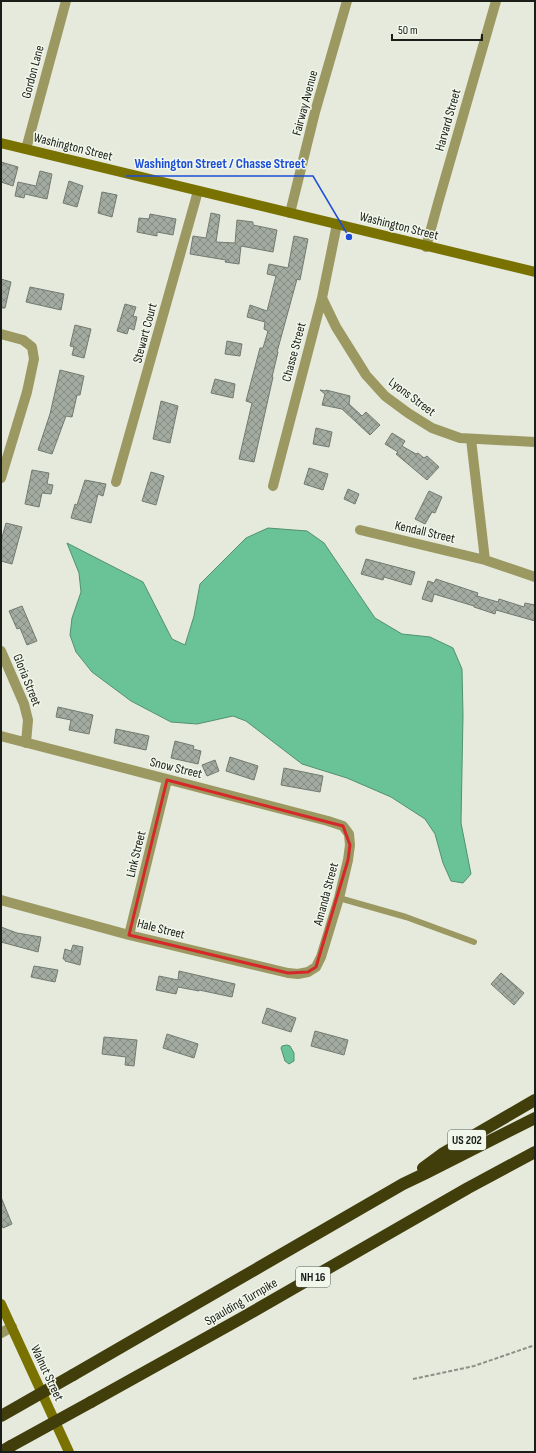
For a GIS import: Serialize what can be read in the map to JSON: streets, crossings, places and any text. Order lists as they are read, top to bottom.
{
  "streets": {
    "highway": ["US 202", "NH 16", "Spaulding Turnpike"],
    "main road": ["Washington Street", "Walnut Street"],
    "street": [
      "Gordon Lane",
      "Fairway Avenue",
      "Harvard Street",
      "Stewart Court",
      "Chasse Street",
      "Lyons Street",
      "Kendall Street",
      "Gloria Street",
      "Snow Street",
      "Link Street",
      "Amanda Street",
      "Hale Street"
    ]
  },
  "crossings": [
    ["Gordon Lane", "Washington Street"],
    ["Fairway Avenue", "Washington Street"],
    ["Harvard Street", "Washington Street"],
    ["Washington Street", "Stewart Court"],
    ["Washington Street", "Chasse Street"],
    ["Chasse Street", "Lyons Street"],
    ["Gloria Street", "Snow Street"],
    ["Snow Street", "Link Street"],
    ["Snow Street", "Amanda Street"],
    ["Link Street", "Hale Street"],
    ["Amanda Street", "Hale Street"],
    ["US 202", "Spaulding Turnpike"]
  ],
  "places": ["Washington Street / Chasse Street"],
  "scale_bar": "50 m"
}
